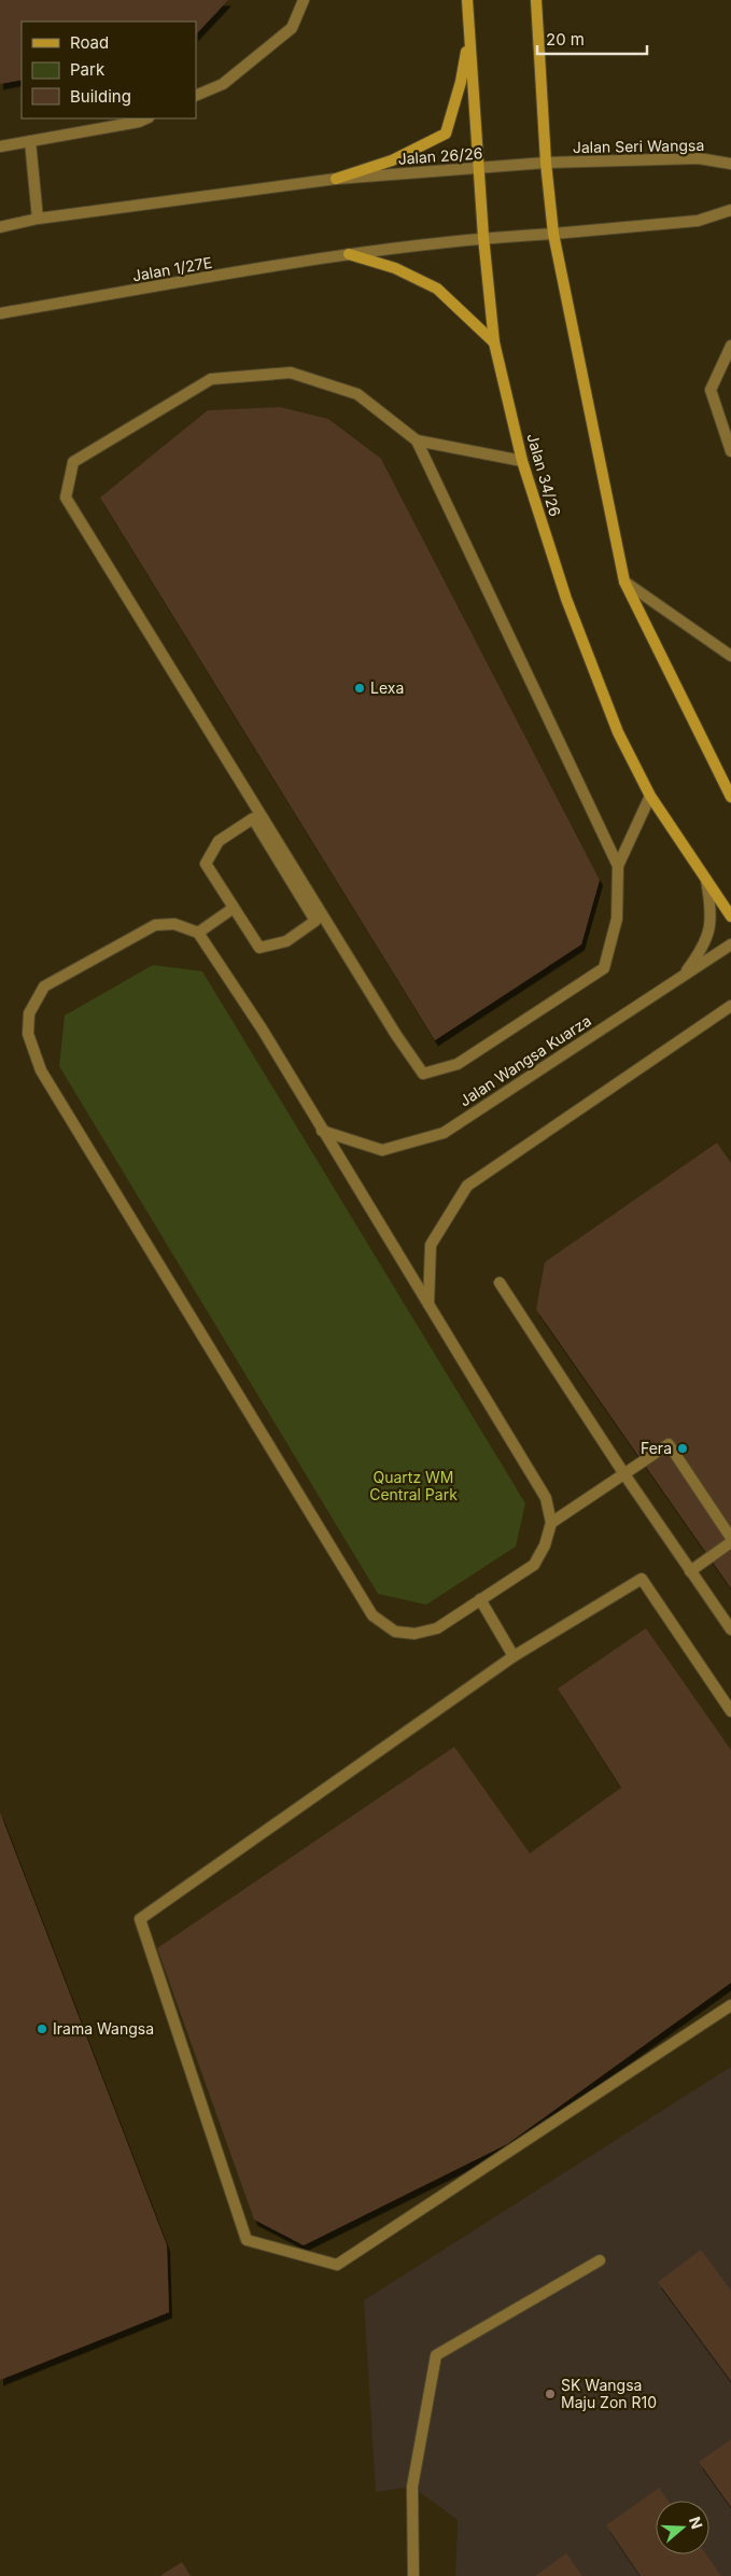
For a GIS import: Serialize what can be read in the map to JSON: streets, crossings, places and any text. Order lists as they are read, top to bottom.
{
  "streets": {
    "main road": ["Jalan 34/26"],
    "street": [
      "Jalan Seri Wangsa",
      "Jalan 26/26",
      "Jalan 1/27E",
      "Jalan Wangsa Kuarza"
    ]
  },
  "crossings": [
    ["Jalan Seri Wangsa", "Jalan 26/26"],
    ["Jalan 26/26", "Jalan 34/26"]
  ],
  "parks": ["Quartz WM Central Park"],
  "places": [
    "Lexa",
    "Fera",
    "Irama Wangsa",
    "SK Wangsa Maju Zon R10"
  ],
  "legend": ["Road", "Park", "Building"],
  "scale_bar": "20 m",
  "north": "right"
}
